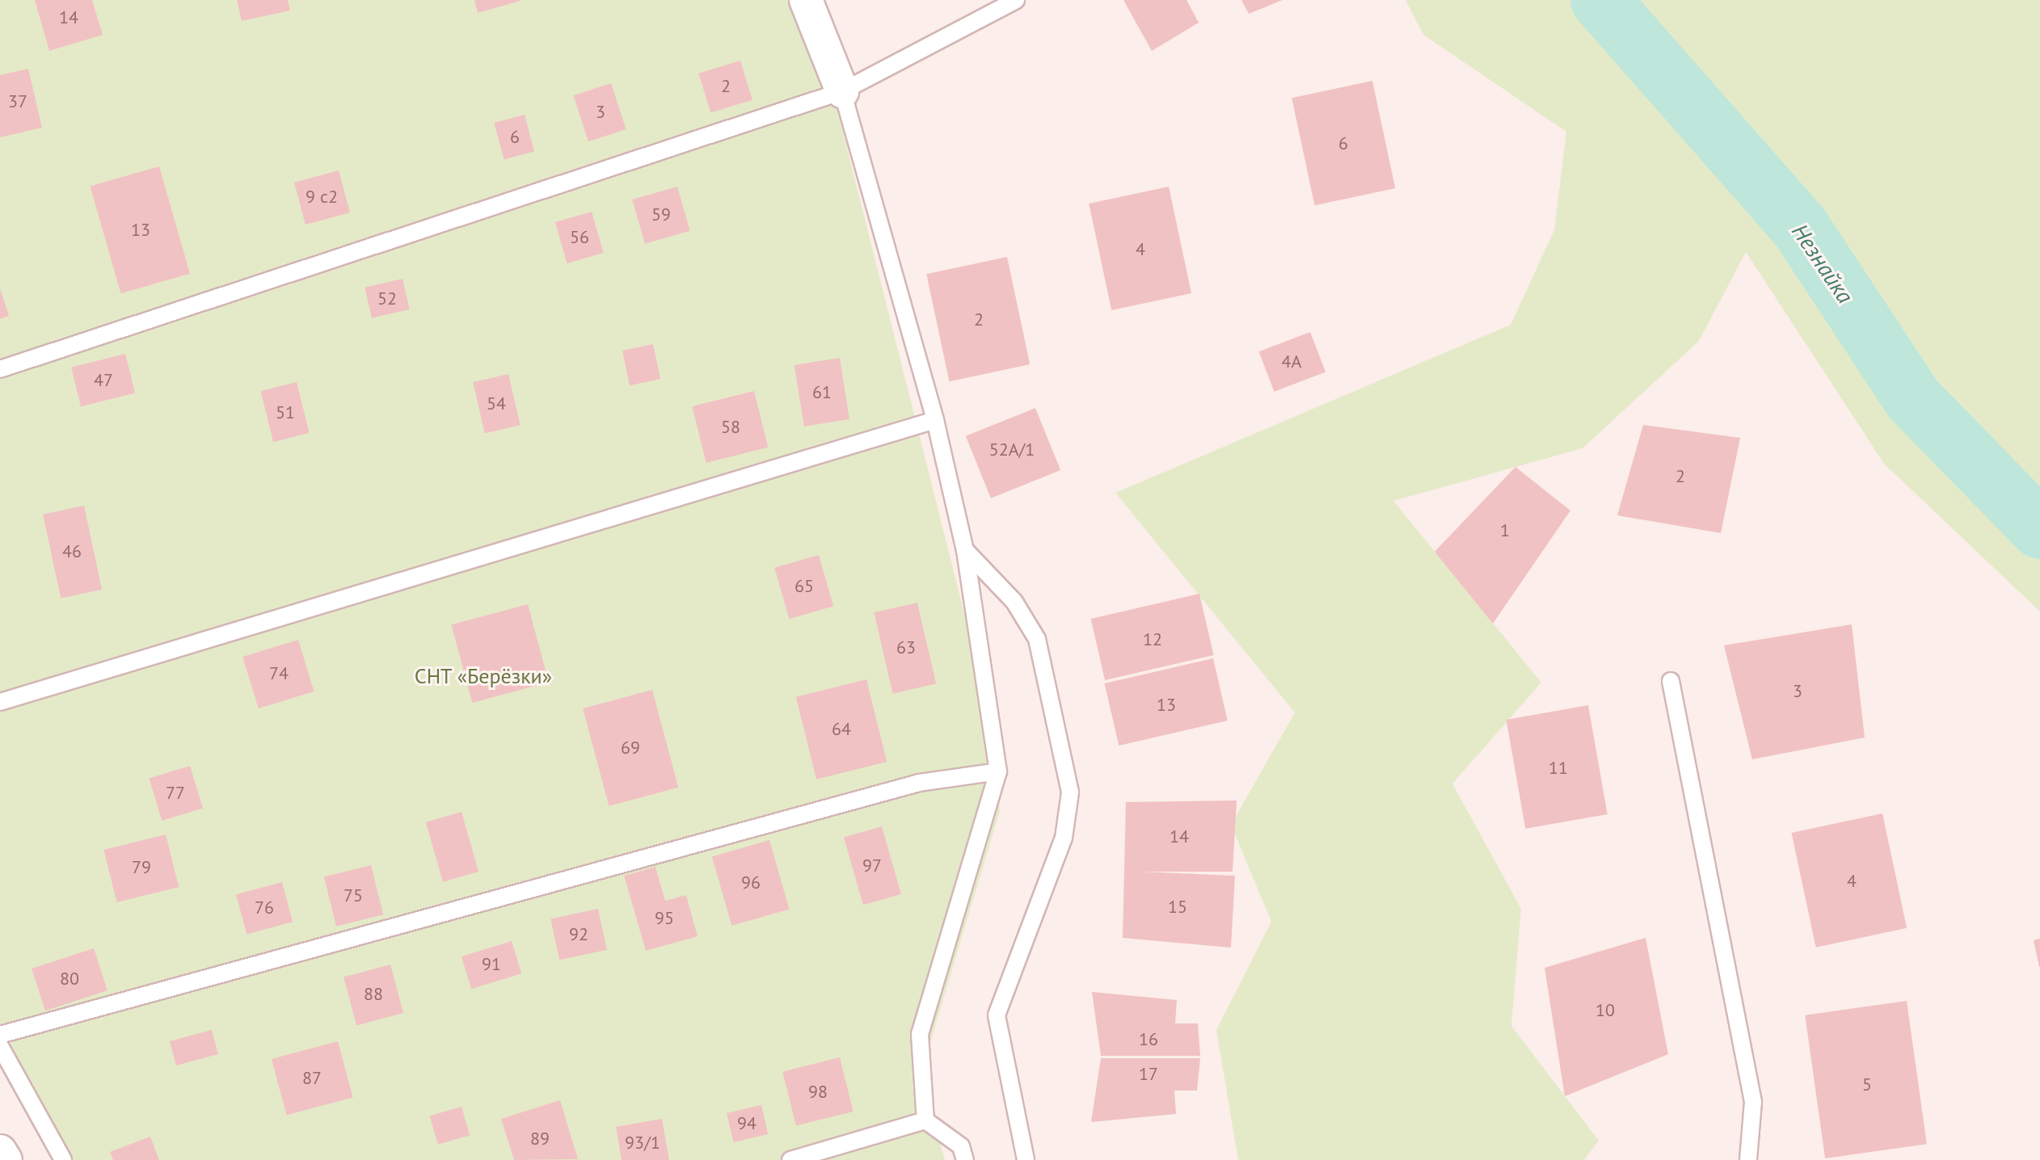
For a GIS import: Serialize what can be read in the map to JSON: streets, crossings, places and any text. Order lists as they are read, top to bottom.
{
  "water": ["Незнайка"],
  "parks": ["СНТ «Берёзки»"],
  "house_numbers": [
    "14",
    "2",
    "37",
    "3",
    "6",
    "6",
    "9 с2",
    "59",
    "13",
    "56",
    "4",
    "52",
    "2",
    "4А",
    "47",
    "61",
    "54",
    "51",
    "58",
    "52А/1",
    "2",
    "1",
    "46",
    "65",
    "12",
    "63",
    "74",
    "3",
    "13",
    "64",
    "69",
    "11",
    "77",
    "14",
    "97",
    "79",
    "4",
    "96",
    "75",
    "15",
    "76",
    "95",
    "92",
    "91",
    "80",
    "88",
    "10",
    "16",
    "17",
    "87",
    "5",
    "98",
    "94",
    "89",
    "93/1"
  ]
}
